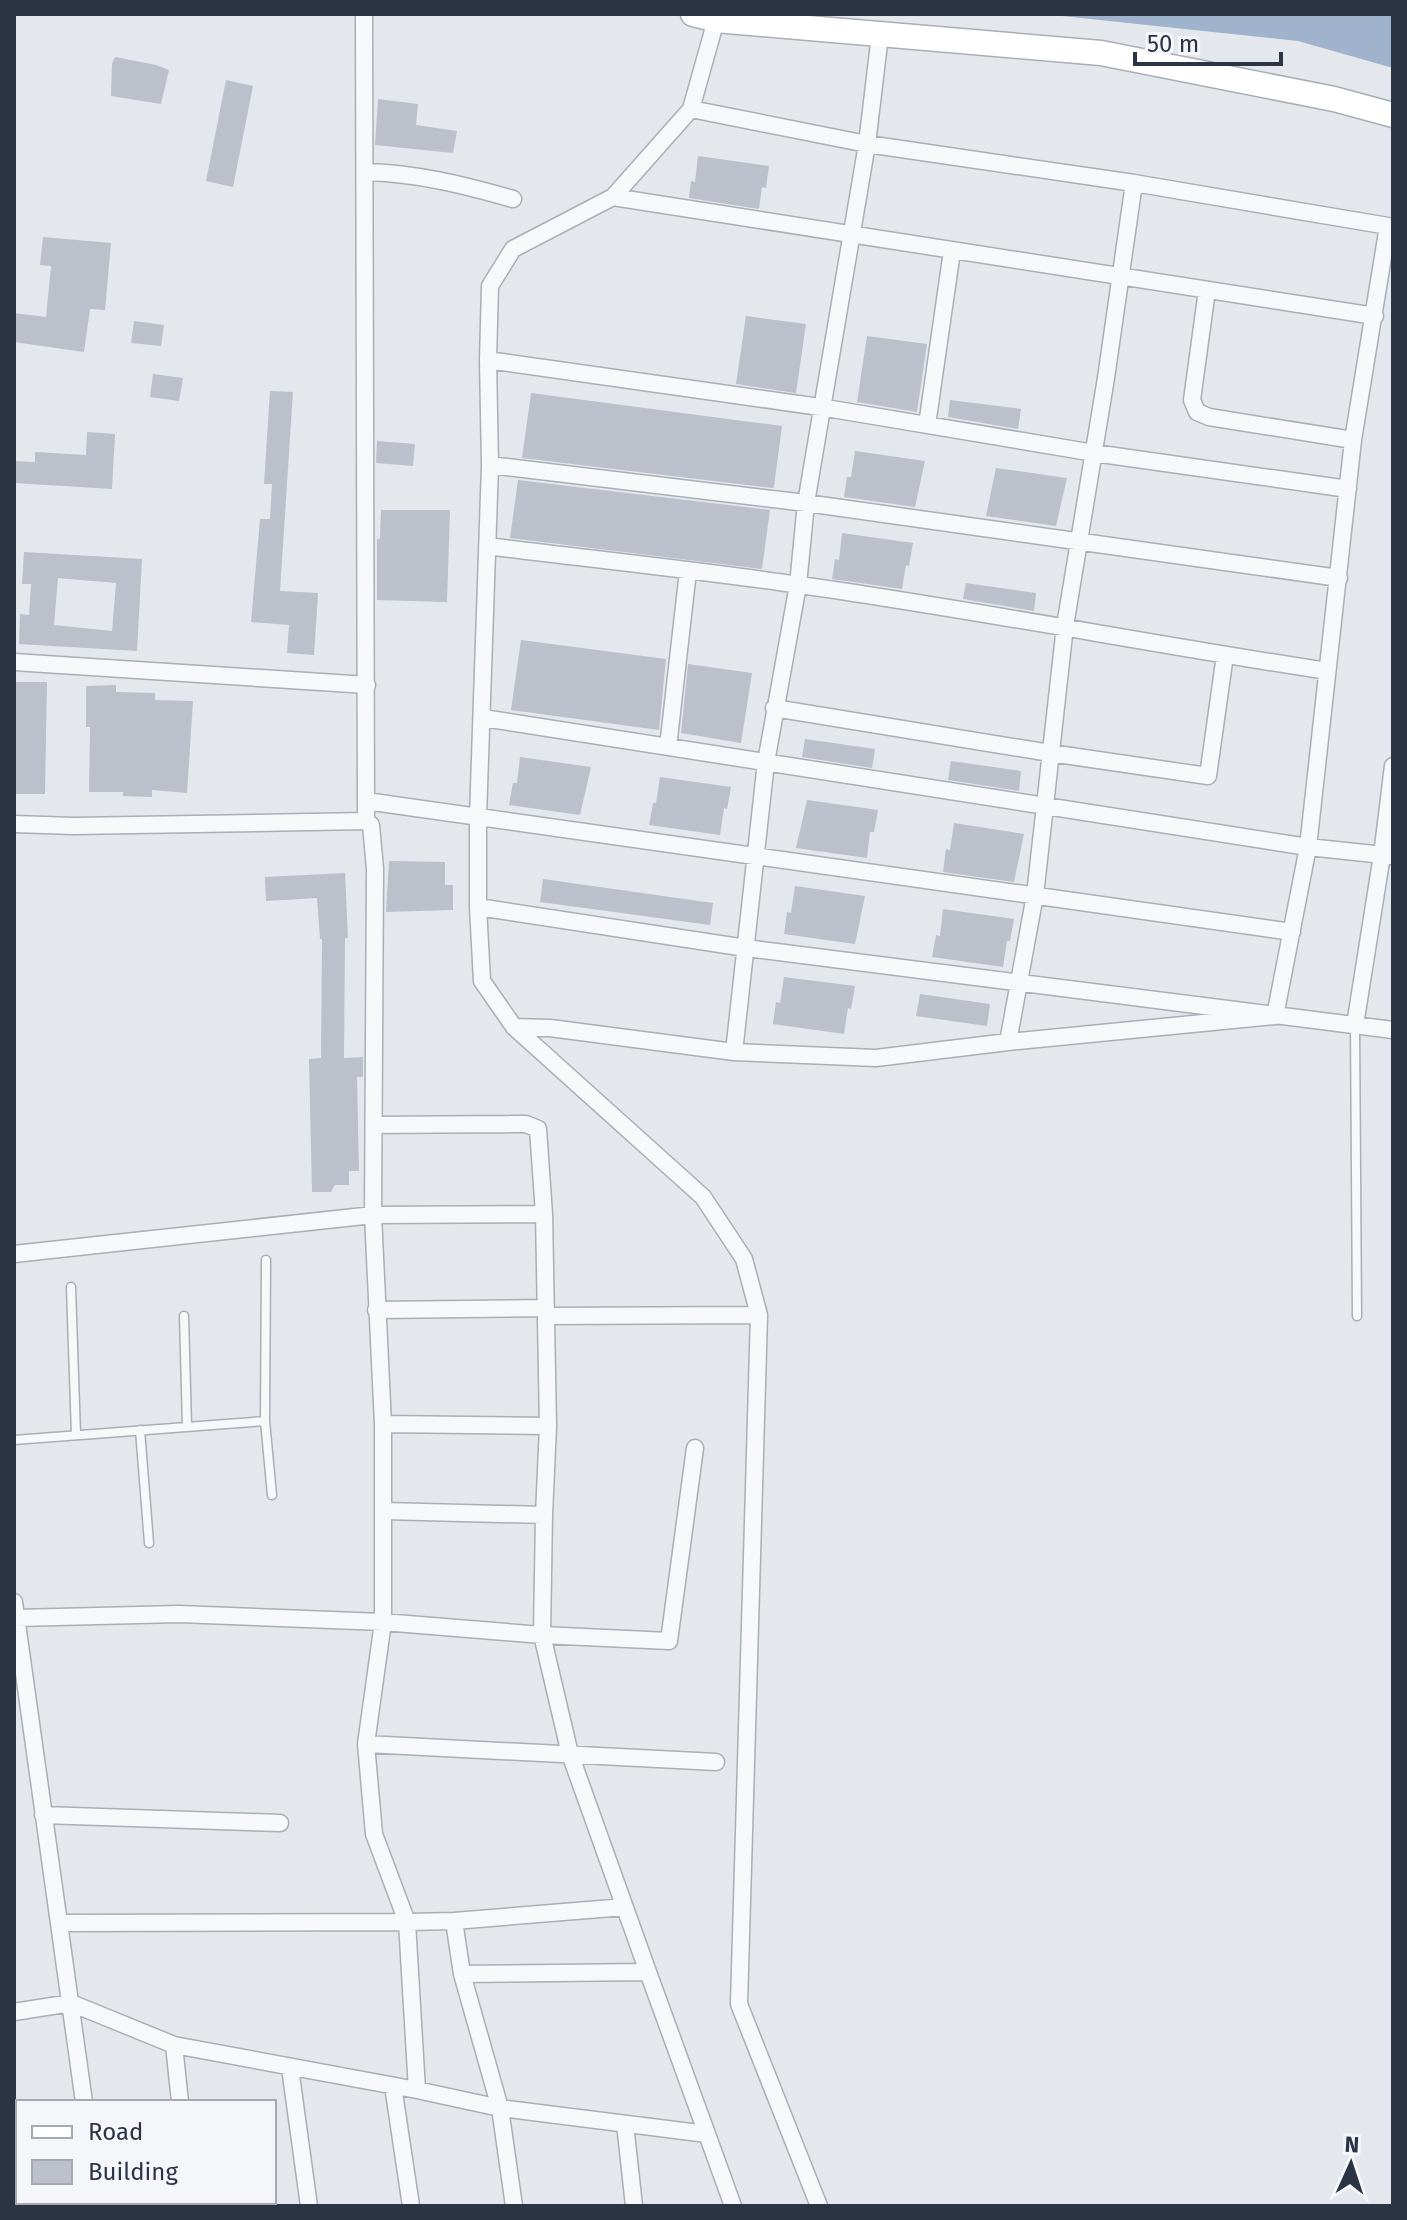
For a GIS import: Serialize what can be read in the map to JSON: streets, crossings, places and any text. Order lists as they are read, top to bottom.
{
  "legend": ["Road", "Building"],
  "scale_bar": "50 m",
  "north": "top"
}
